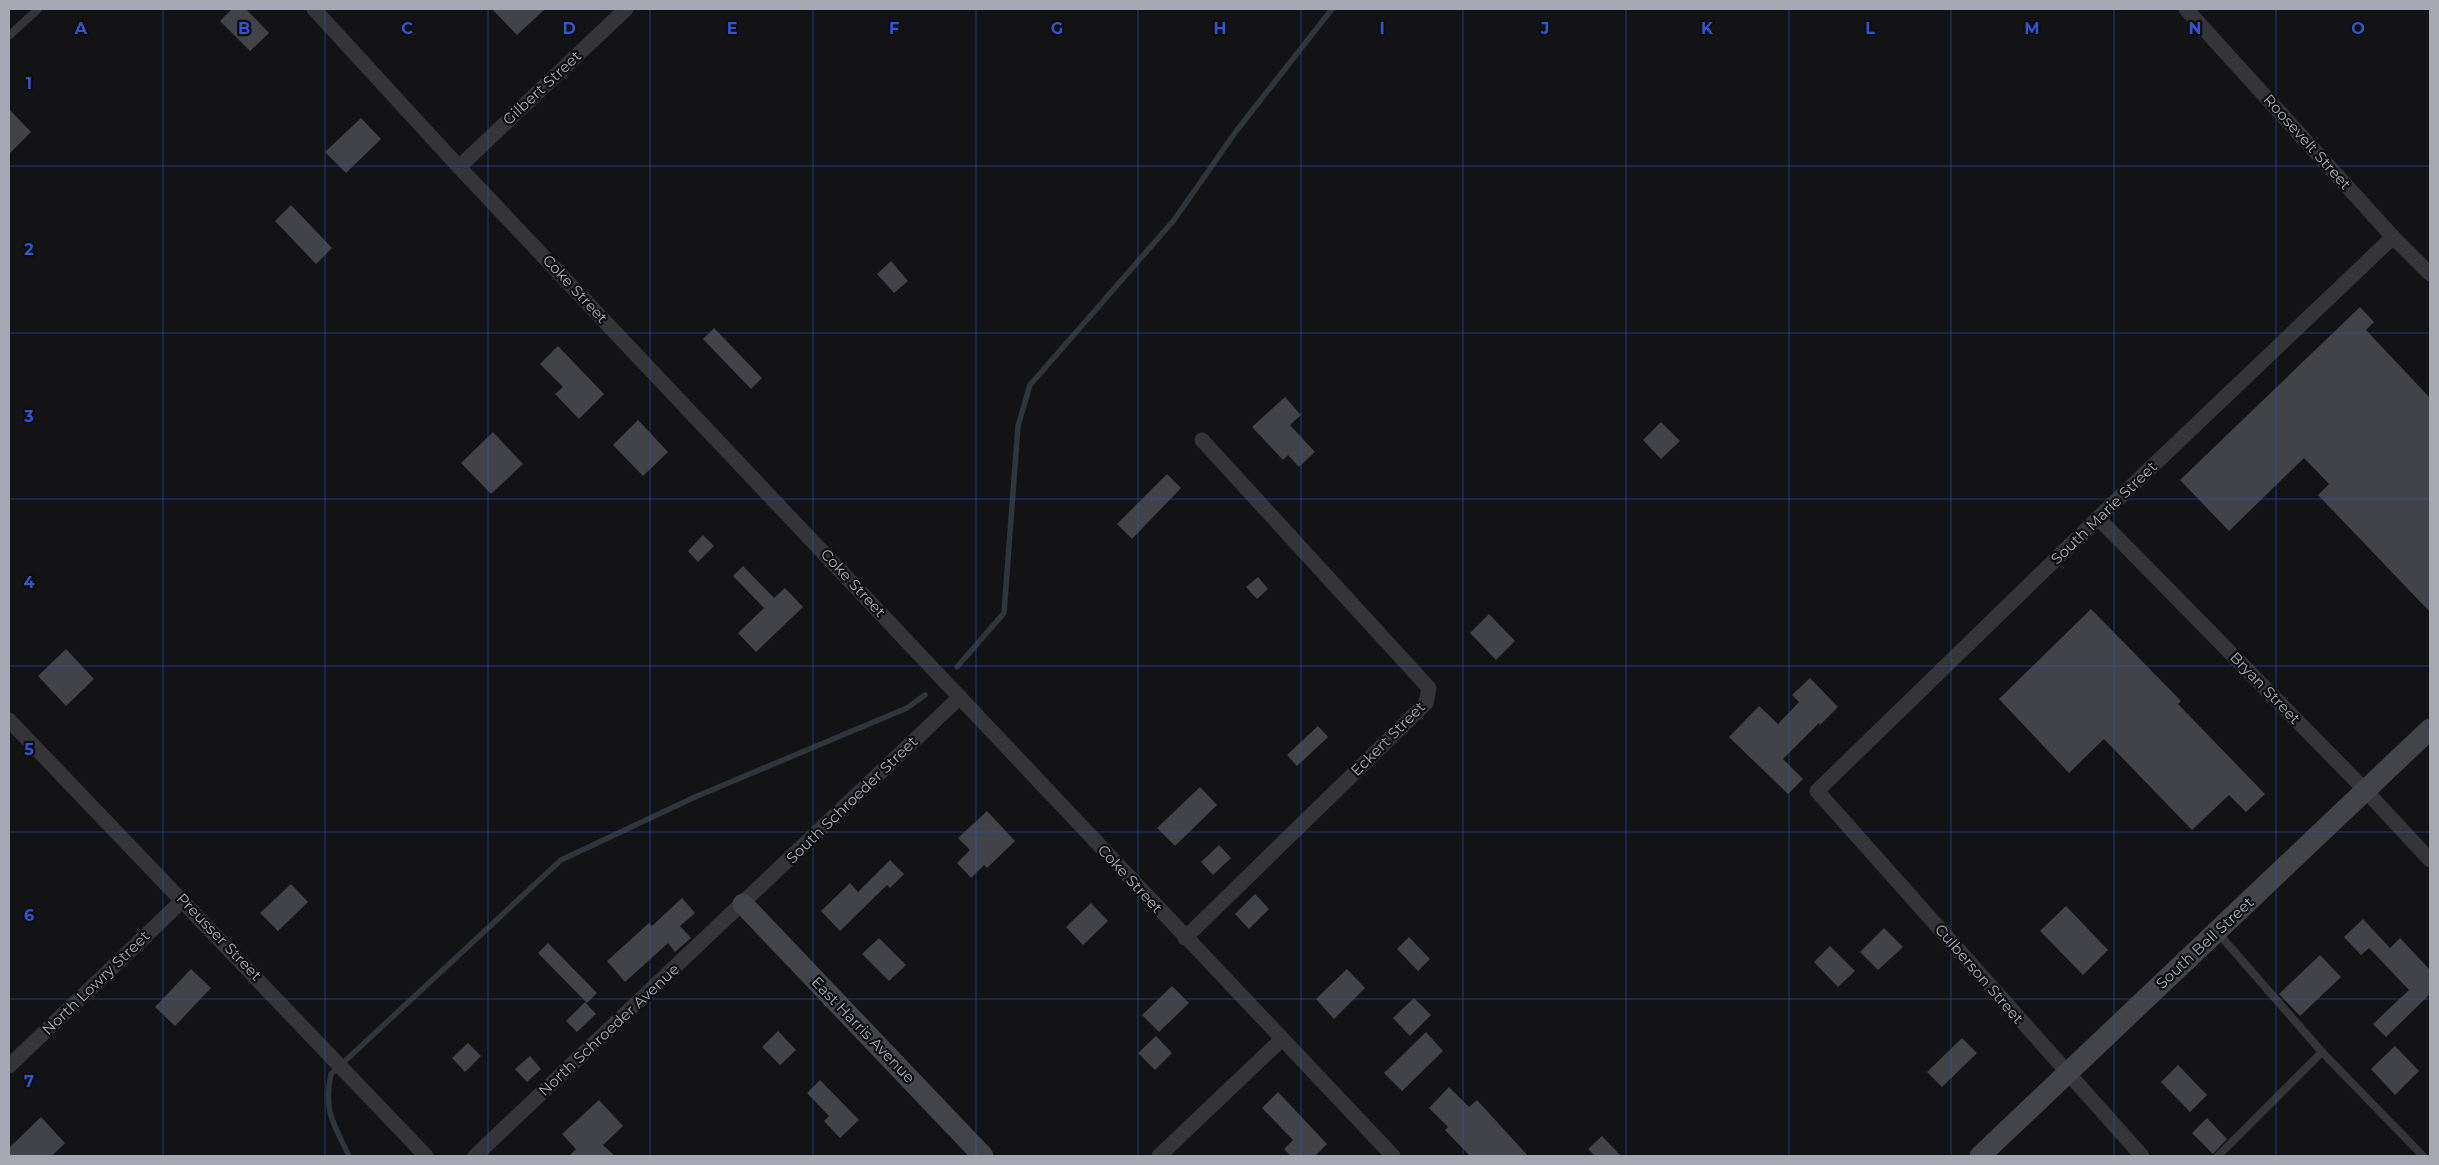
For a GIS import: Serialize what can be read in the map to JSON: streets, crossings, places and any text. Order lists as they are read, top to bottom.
{
  "streets": {
    "main road": ["South Bell Street", "East Harris Avenue"],
    "street": [
      "Gilbert Street",
      "Roosevelt Street",
      "Coke Street",
      "South Marie Street",
      "Bryan Street",
      "Eckert Street",
      "South Schroeder Street",
      "Preusser Street",
      "Culberson Street",
      "North Lowry Street",
      "North Schroeder Avenue"
    ]
  },
  "crossings": [
    ["Gilbert Street", "Coke Street"],
    ["Roosevelt Street", "South Marie Street"],
    ["Coke Street", "Eckert Street"],
    ["Coke Street", "South Schroeder Street"],
    ["South Marie Street", "Bryan Street"],
    ["South Marie Street", "Culberson Street"],
    ["Bryan Street", "South Bell Street"],
    ["South Schroeder Street", "North Schroeder Avenue"],
    ["South Schroeder Street", "East Harris Avenue"],
    ["Preusser Street", "North Lowry Street"],
    ["South Bell Street", "Culberson Street"],
    ["North Schroeder Avenue", "East Harris Avenue"]
  ],
  "grid": {
    "columns": [
      "A",
      "B",
      "C",
      "D",
      "E",
      "F",
      "G",
      "H",
      "I",
      "J",
      "K",
      "L",
      "M",
      "N",
      "O"
    ],
    "rows": [
      "1",
      "2",
      "3",
      "4",
      "5",
      "6",
      "7"
    ]
  }
}
